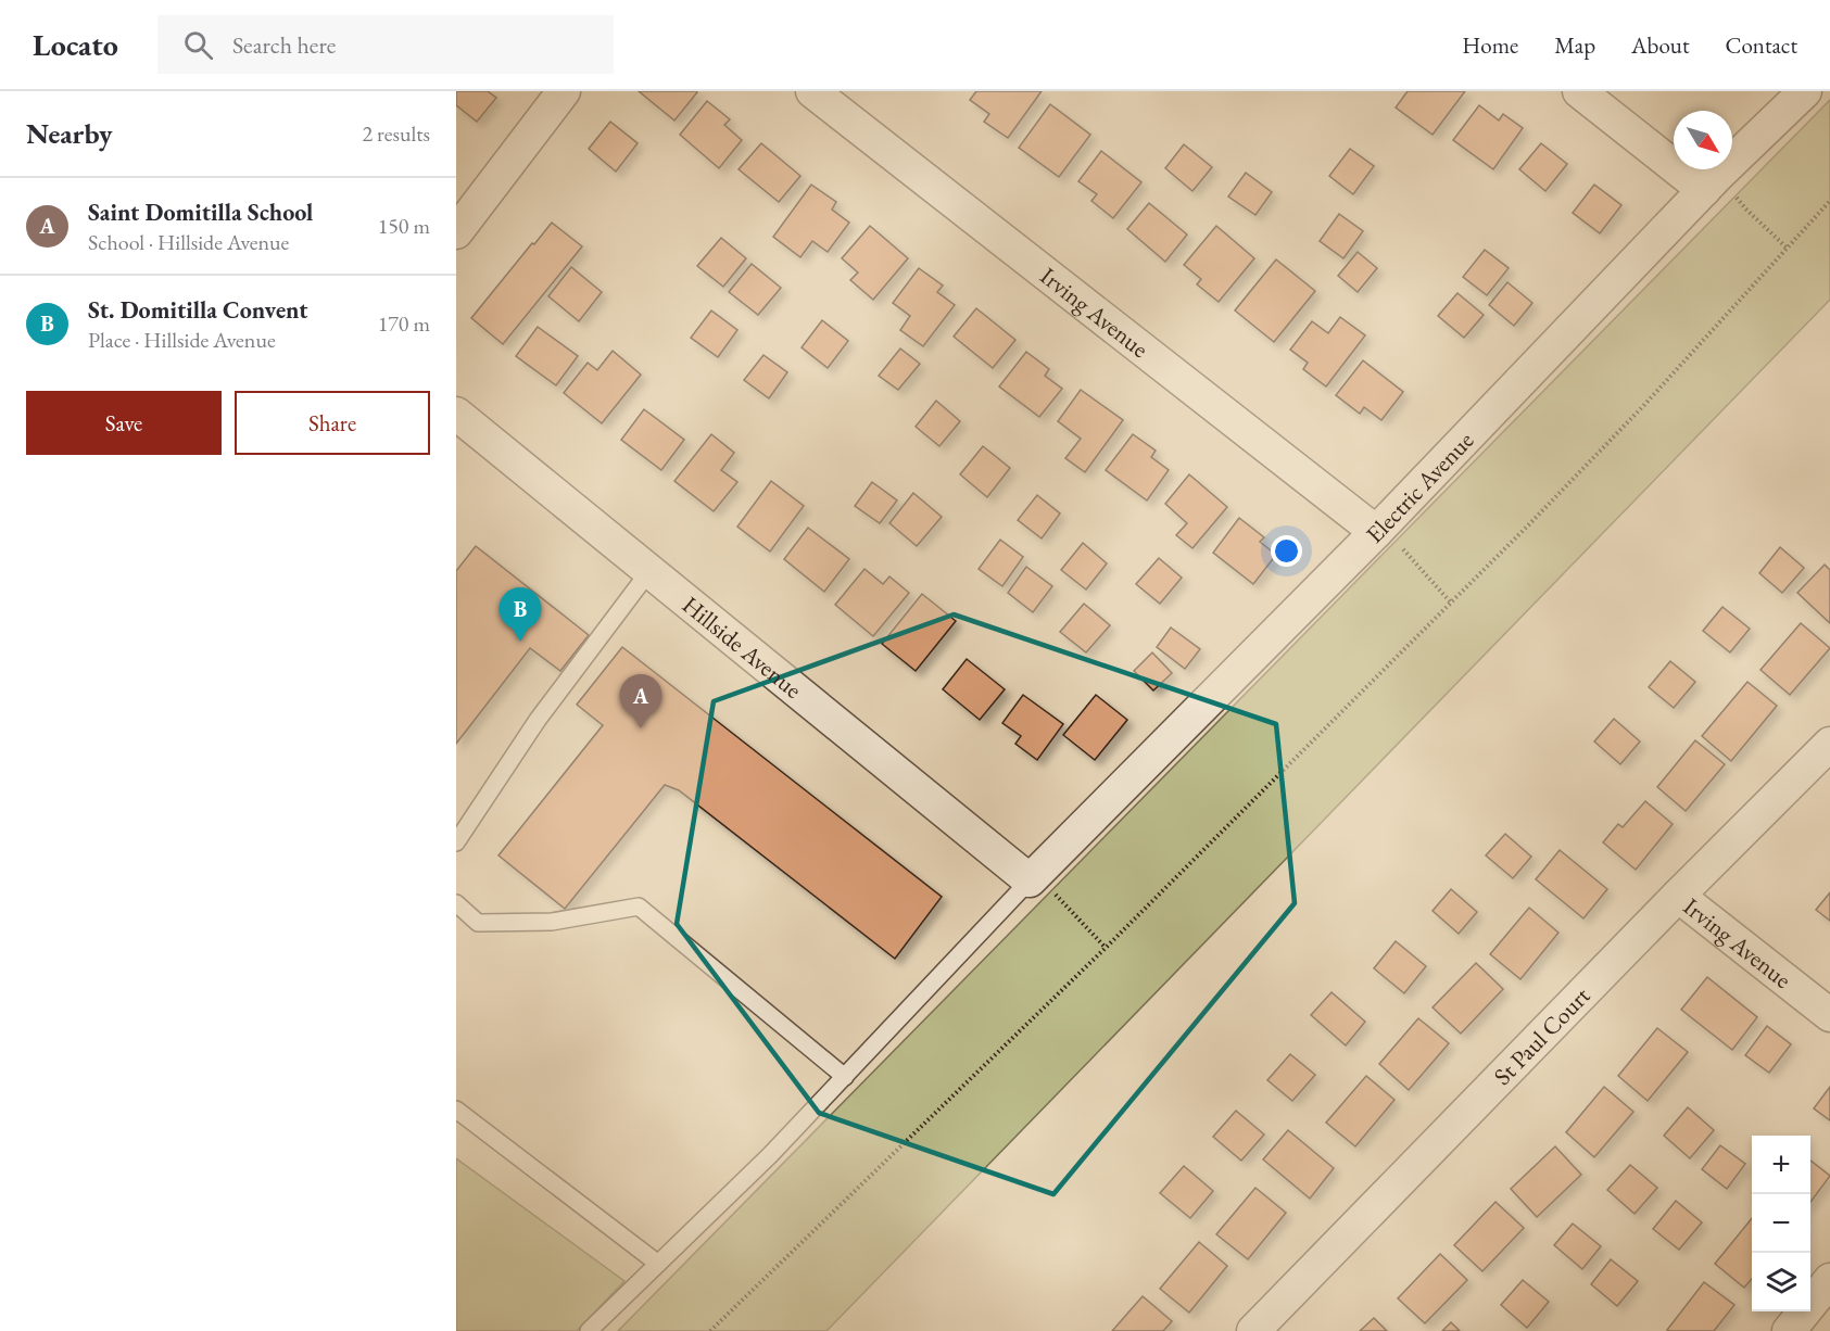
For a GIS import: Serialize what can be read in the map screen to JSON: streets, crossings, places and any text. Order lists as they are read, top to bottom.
{
  "streets": {
    "street": [
      "Irving Avenue",
      "Electric Avenue",
      "Hillside Avenue",
      "St Paul Court"
    ]
  },
  "crossings": [
    ["Irving Avenue", "Electric Avenue"],
    ["Irving Avenue", "St Paul Court"],
    ["Electric Avenue", "Hillside Avenue"]
  ],
  "north": "bottom right",
  "page": {
    "header": "Locato",
    "search": "Search here",
    "nav": [
      "Home",
      "Map",
      "About",
      "Contact"
    ],
    "heading": ["Nearby", "2 results"],
    "list": [
      {
        "mark": "A",
        "name": "Saint Domitilla School",
        "note": "School · Hillside Avenue",
        "value": "150 m"
      },
      {
        "mark": "B",
        "name": "St. Domitilla Convent",
        "note": "Place · Hillside Avenue",
        "value": "170 m"
      }
    ],
    "buttons": ["Save", "Share"],
    "pins": ["B", "A"],
    "map_buttons": ["+", "−"]
  }
}
